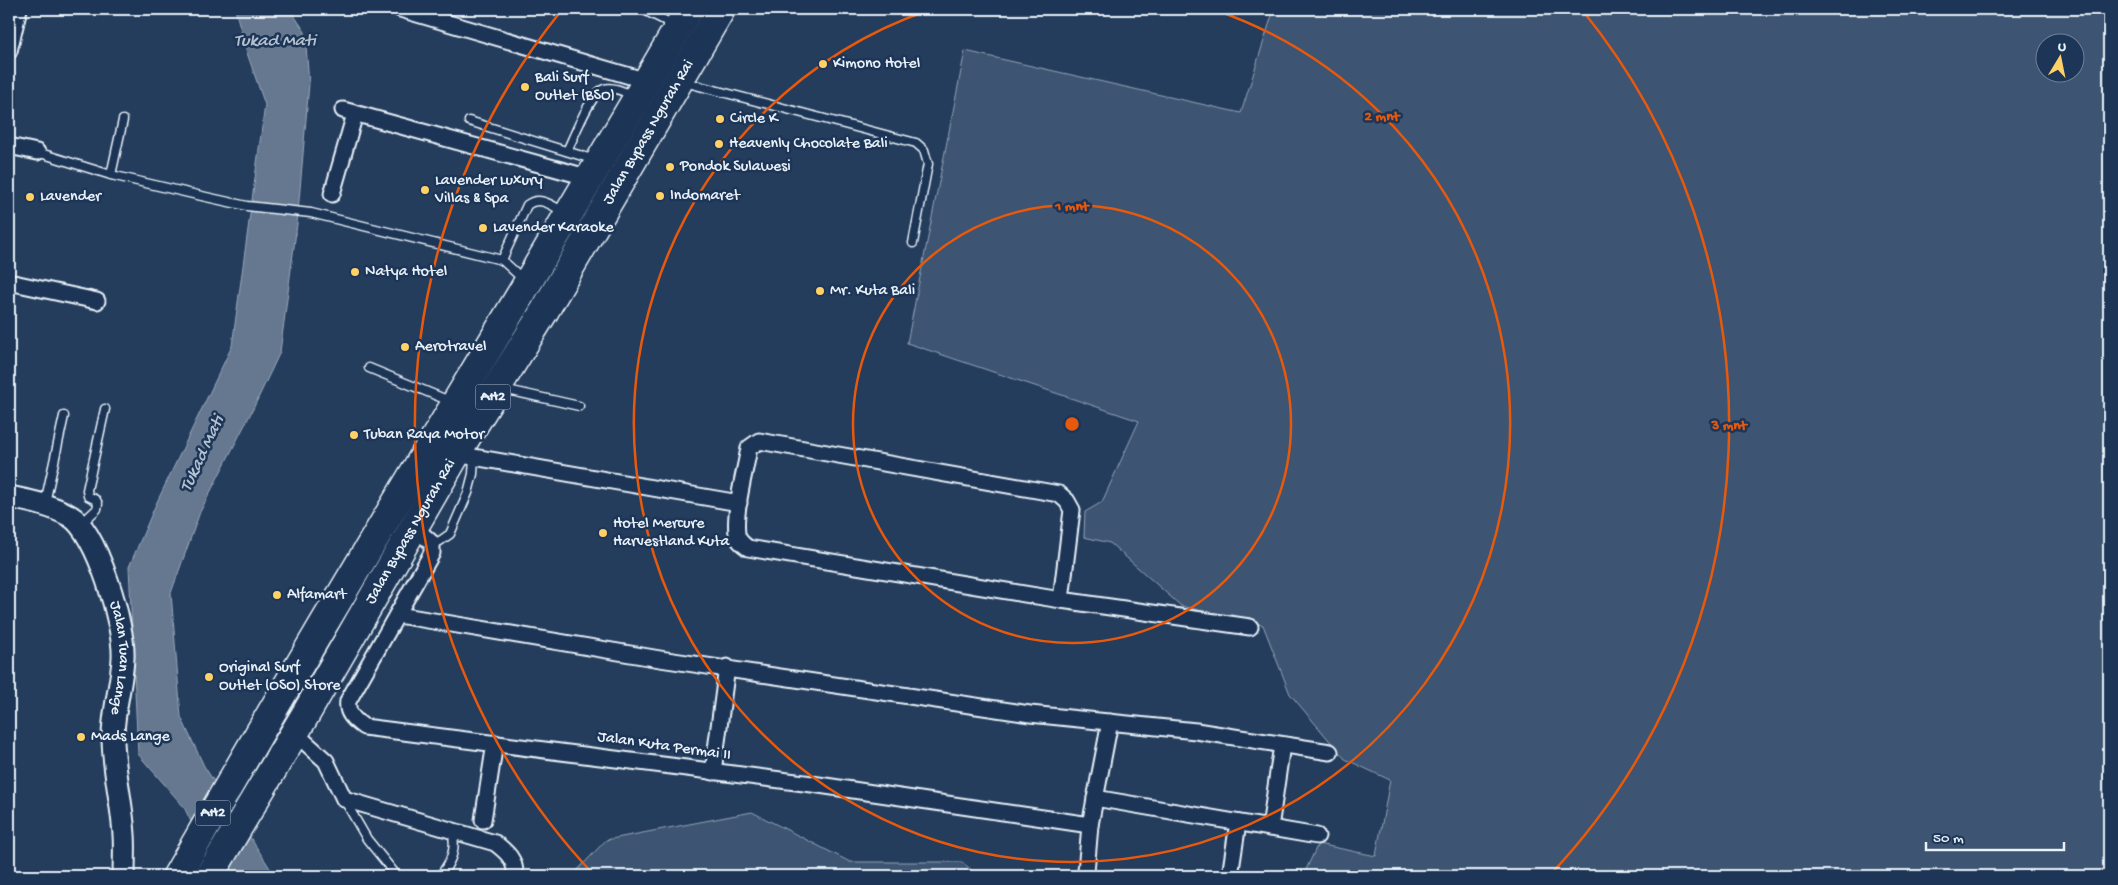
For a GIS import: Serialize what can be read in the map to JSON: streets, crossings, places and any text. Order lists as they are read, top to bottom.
{
  "streets": {
    "highway": ["Jalan Bypass Ngurah Rai", "AH2"],
    "street": ["Jalan Tuan Lange", "Jalan Kuta Permai II"]
  },
  "crossings": [
    ["Jalan Bypass Ngurah Rai", "Jalan Kuta Permai II"]
  ],
  "water": ["Tukad Mati"],
  "places": [
    "Kimono Hotel",
    "Bali Surf Outlet (BSO)",
    "Circle K",
    "Heavenly Chocolate Bali",
    "Pondok Sulawesi",
    "Lavender Luxury Villas & Spa",
    "Indomaret",
    "Lavender",
    "Lavender Karaoke",
    "Natya Hotel",
    "Mr. Kuta Bali",
    "Aerotravel",
    "Tuban Raya Motor",
    "Hotel Mercure Harvestland Kuta",
    "Alfamart",
    "Original Surf Outlet (OSO) Store",
    "Mads Lange"
  ],
  "scale_bar": "50 m",
  "north": "top",
  "rings": ["2 mnt", "1 mnt", "3 mnt"]
}
